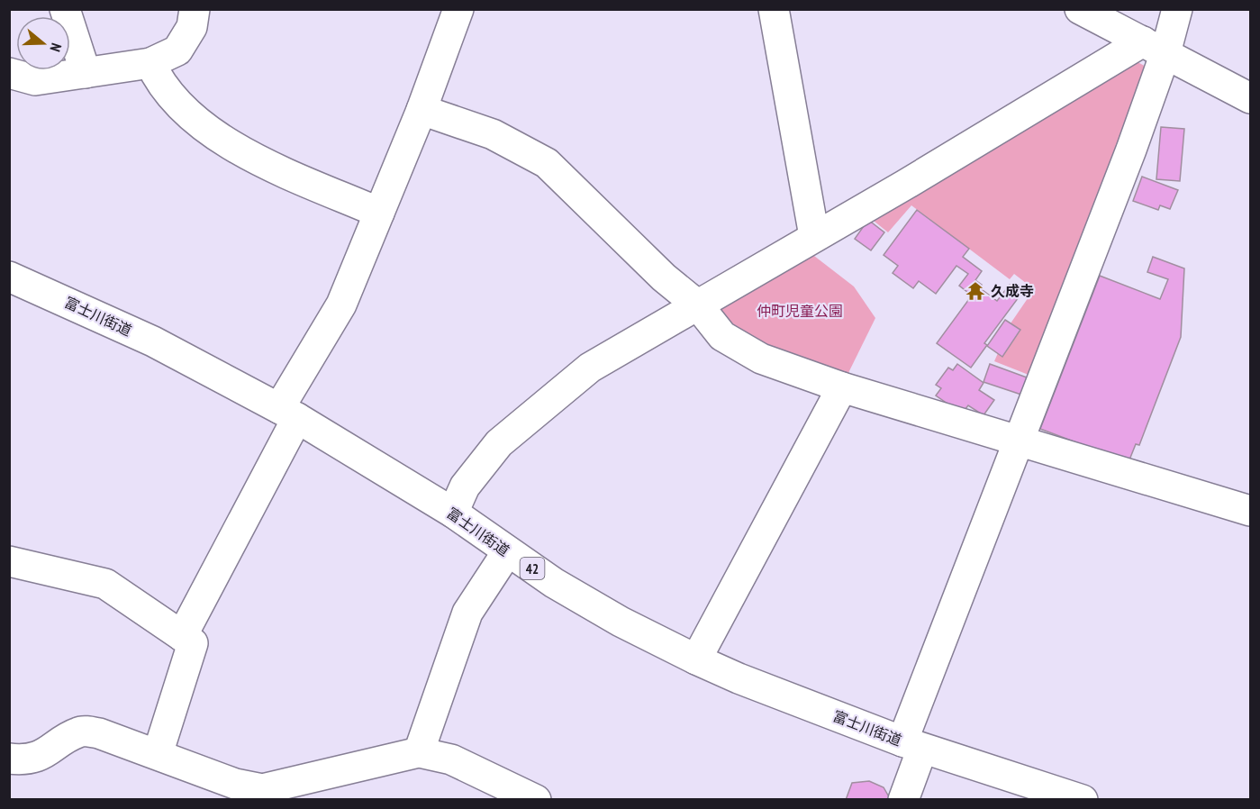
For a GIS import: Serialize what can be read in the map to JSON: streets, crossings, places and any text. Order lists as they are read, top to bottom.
{
  "streets": {
    "street": ["富士川街道", "42"]
  },
  "parks": ["仲町児童公園"],
  "places": {
    "temple": ["久成寺"]
  },
  "north": "right"
}
